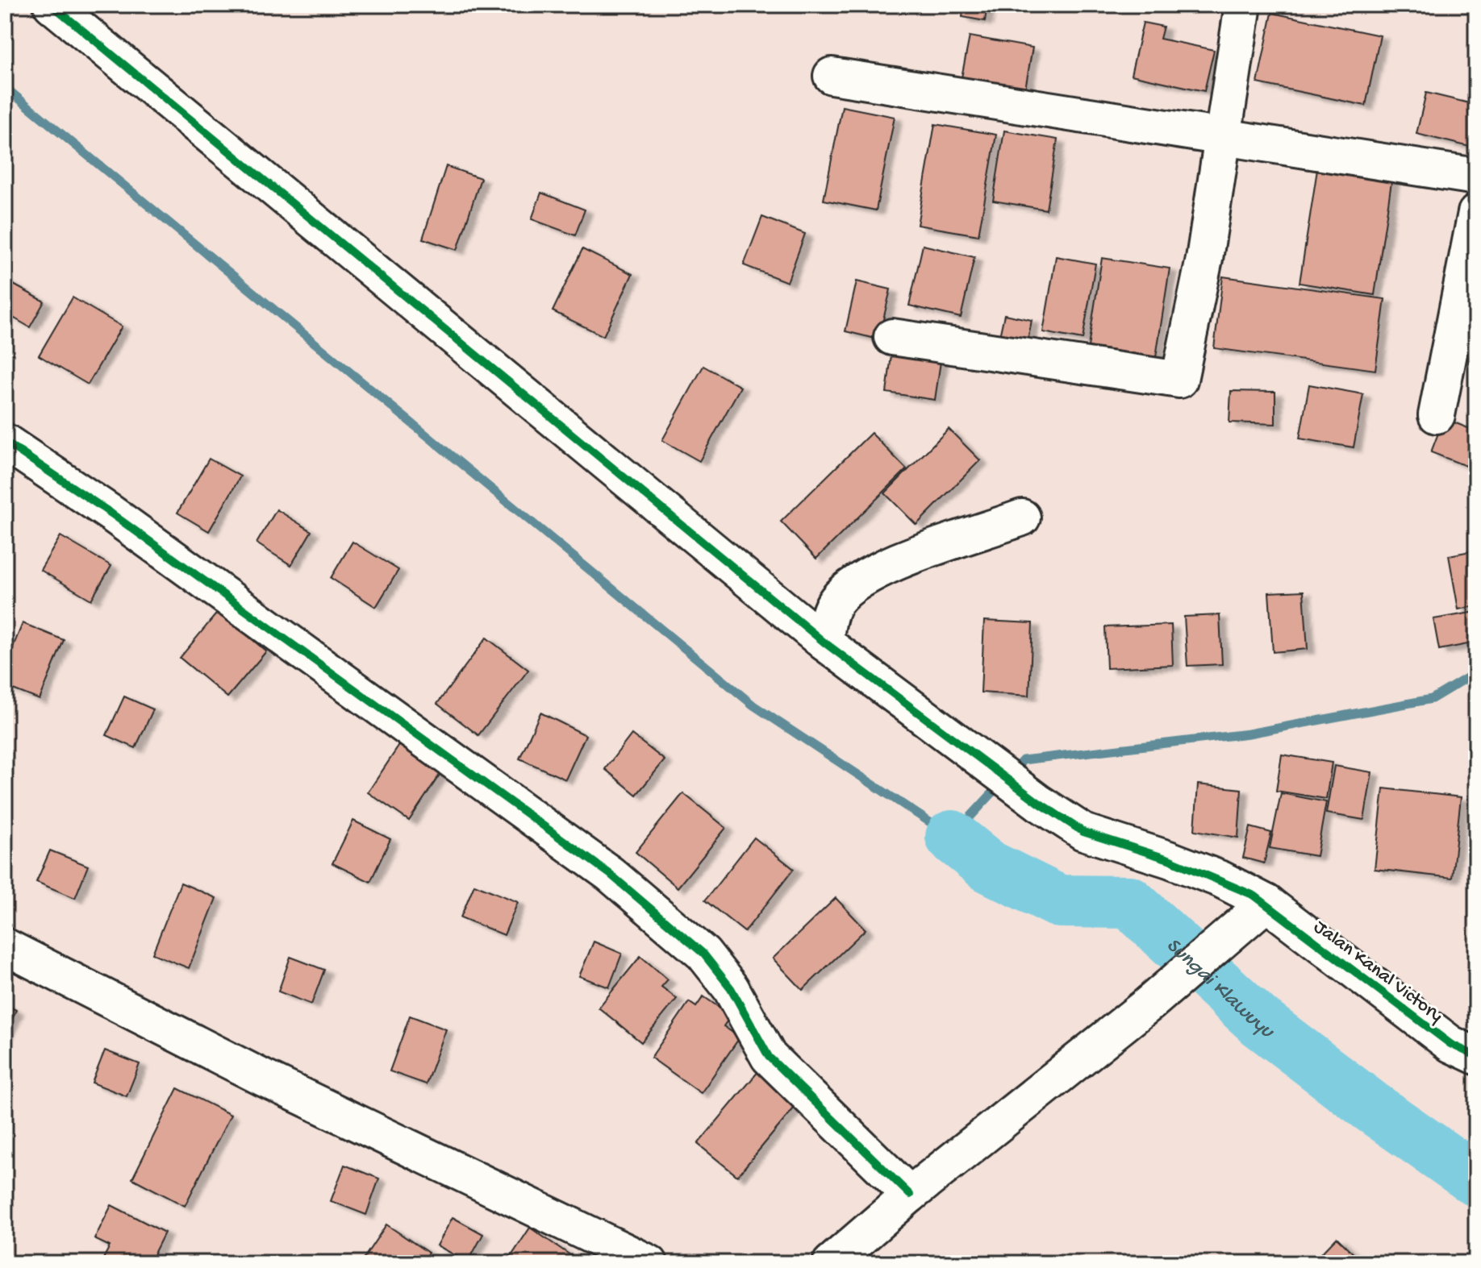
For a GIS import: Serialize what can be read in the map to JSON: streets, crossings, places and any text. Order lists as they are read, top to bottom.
{
  "streets": {
    "street": ["Jalan Kanal Victory"]
  },
  "water": ["Sungai Klawuyu"]
}
